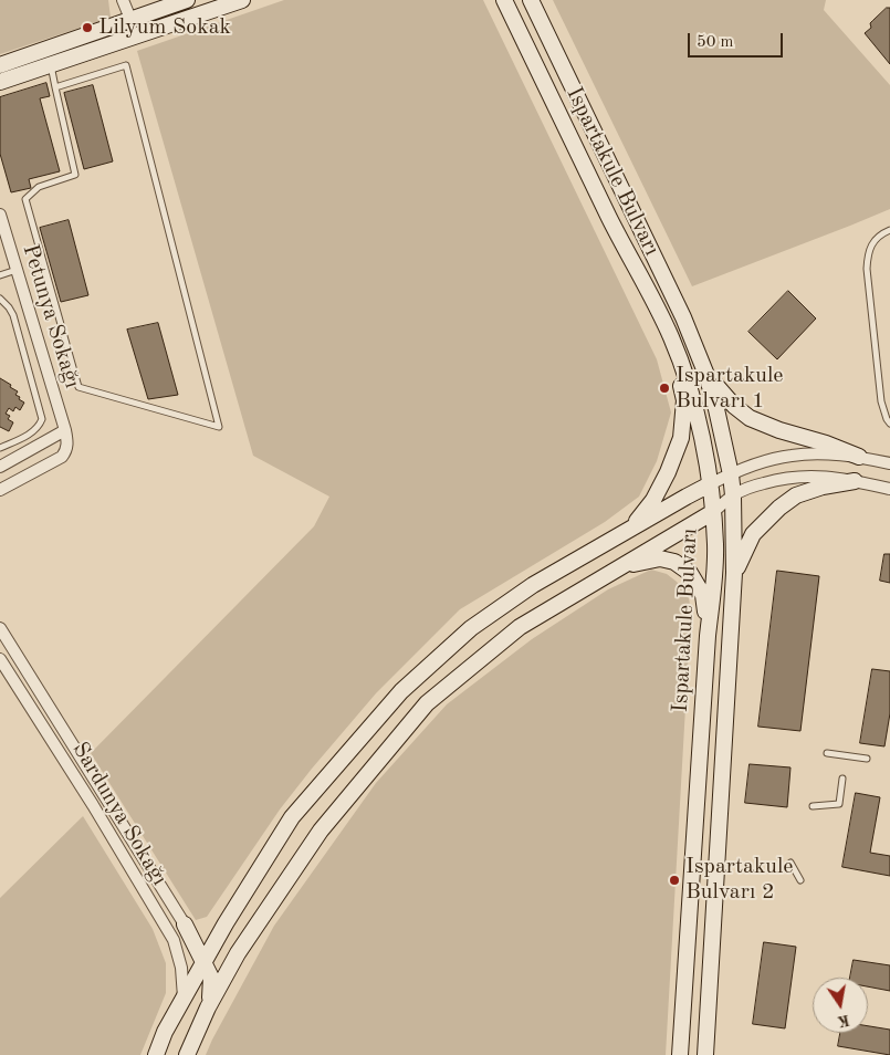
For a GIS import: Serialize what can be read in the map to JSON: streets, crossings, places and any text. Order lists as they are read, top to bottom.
{
  "streets": {
    "main road": ["Ispartakule Bulvarı"],
    "street": ["Petunya Sokağı", "Sardunya Sokağı"]
  },
  "places": ["Lilyum Sokak", "Ispartakule Bulvarı 1", "Ispartakule Bulvarı 2"],
  "scale_bar": "50 m",
  "north": "bottom"
}
